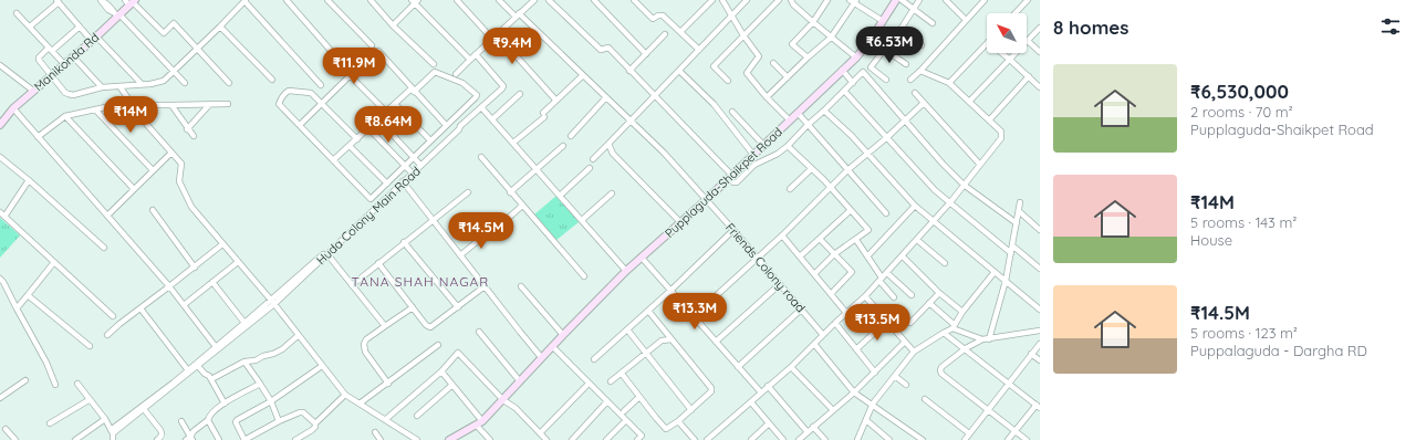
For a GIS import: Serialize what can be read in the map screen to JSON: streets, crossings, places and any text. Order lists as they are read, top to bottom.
{
  "streets": {
    "street": [
      "Manikonda Rd",
      "Pupplaguda-Shaikpet Road",
      "Huda Colony Main Road",
      "Friends Colony road"
    ]
  },
  "crossings": [
    ["Pupplaguda-Shaikpet Road", "Friends Colony road"]
  ],
  "districts": ["TANA SHAH NAGAR"],
  "north": "top left",
  "page": {
    "heading": "8 homes",
    "price": [
      "₹6.53M",
      "₹9.4M",
      "₹11.9M",
      "₹14M",
      "₹8.64M",
      "₹14.5M",
      "₹13.3M",
      "₹13.5M"
    ],
    "list": [
      {
        "name": "₹6,530,000",
        "note": "2 rooms · 70 m² · Pupplaguda-Shaikpet Road"
      },
      {
        "name": "₹14M",
        "note": "5 rooms · 143 m² · House"
      },
      {
        "name": "₹14.5M",
        "note": "5 rooms · 123 m² · Puppalaguda - Dargha RD"
      }
    ]
  }
}
